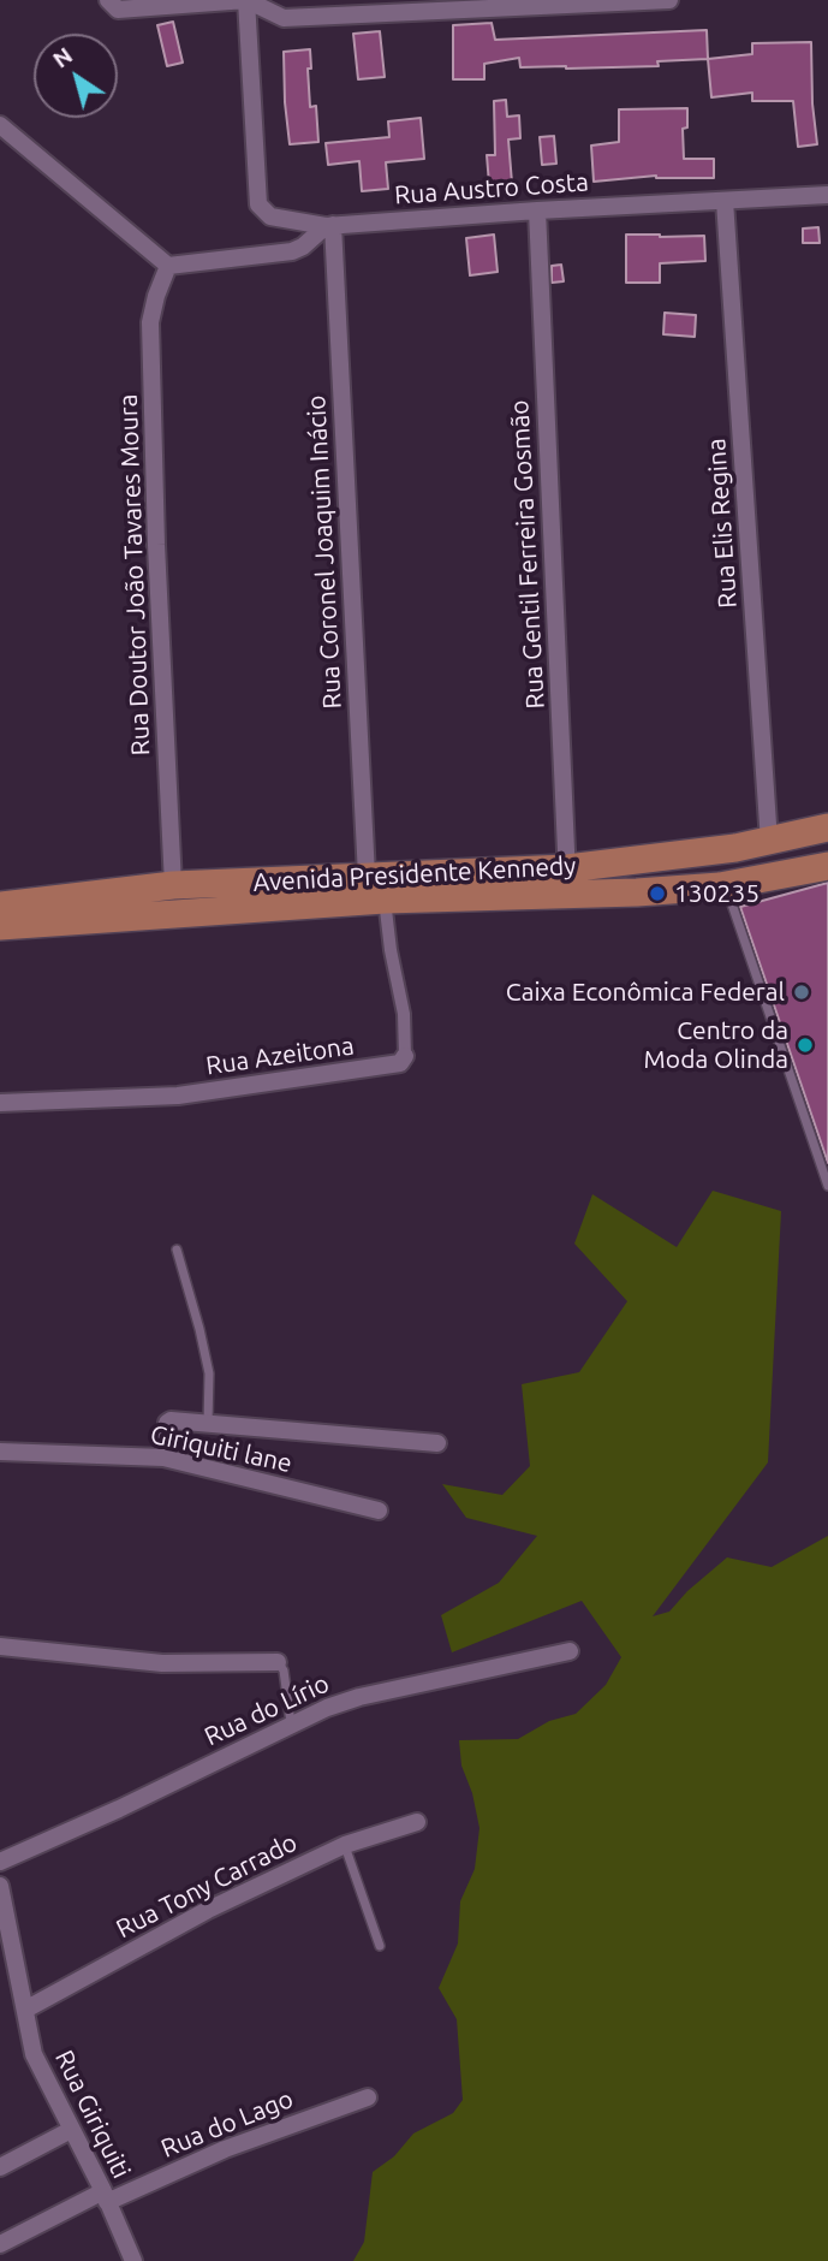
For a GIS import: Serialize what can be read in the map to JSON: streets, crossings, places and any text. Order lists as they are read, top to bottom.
{
  "streets": {
    "main road": ["Avenida Presidente Kennedy"],
    "street": [
      "Rua Austro Costa",
      "Rua Elis Regina",
      "Rua Coronel Joaquim Inácio",
      "Rua Gentil Ferreira Gosmão",
      "Rua Doutor João Tavares Moura",
      "Rua Azeitona",
      "Giriquiti lane",
      "Rua do Lírio",
      "Rua Tony Carrado",
      "Rua Giriquiti",
      "Rua do Lago"
    ]
  },
  "crossings": [
    ["Rua Austro Costa", "Rua Elis Regina"],
    ["Rua Austro Costa", "Rua Coronel Joaquim Inácio"],
    ["Rua Austro Costa", "Rua Gentil Ferreira Gosmão"],
    ["Rua Elis Regina", "Avenida Presidente Kennedy"],
    ["Rua Coronel Joaquim Inácio", "Avenida Presidente Kennedy"],
    ["Rua Gentil Ferreira Gosmão", "Avenida Presidente Kennedy"],
    ["Rua Doutor João Tavares Moura", "Avenida Presidente Kennedy"],
    ["Avenida Presidente Kennedy", "Rua Azeitona"],
    ["Rua Tony Carrado", "Rua Giriquiti"],
    ["Rua Giriquiti", "Rua do Lago"]
  ],
  "places": ["130235", "Caixa Econômica Federal", "Centro da Moda Olinda"],
  "north": "top left"
}
